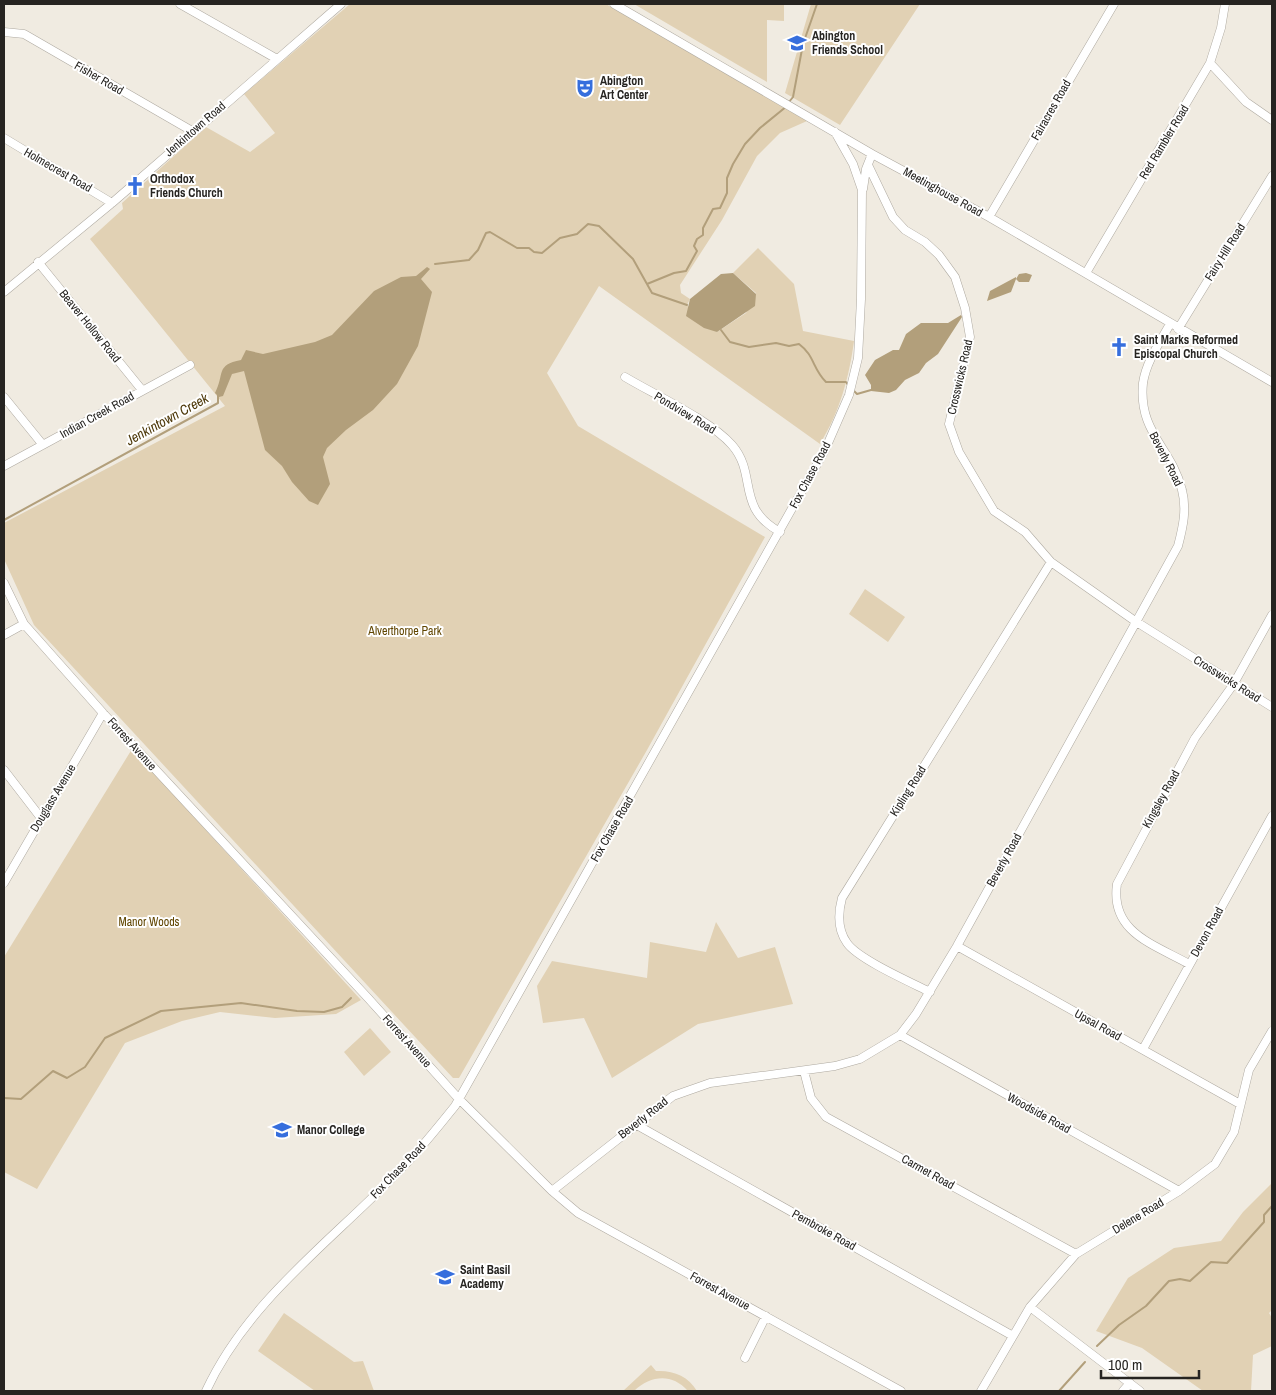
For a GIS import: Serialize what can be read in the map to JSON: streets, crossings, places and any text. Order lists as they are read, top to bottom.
{
  "streets": {
    "street": [
      "Fisher Road",
      "Fairacres Road",
      "Jenkintown Road",
      "Red Rambler Road",
      "Holmecrest Road",
      "Meetinghouse Road",
      "Fairy Hill Road",
      "Beaver Hollow Road",
      "Crosswicks Road",
      "Pondview Road",
      "Indian Creek Road",
      "Beverly Road",
      "Fox Chase Road",
      "Forrest Avenue",
      "Kipling Road",
      "Douglass Avenue",
      "Kingsley Road",
      "Devon Road",
      "Upsal Road",
      "Woodside Road",
      "Carmet Road",
      "Delene Road",
      "Pembroke Road"
    ]
  },
  "crossings": [
    ["Fisher Road", "Jenkintown Road"],
    ["Fairacres Road", "Meetinghouse Road"],
    ["Jenkintown Road", "Holmecrest Road"],
    ["Jenkintown Road", "Beaver Hollow Road"],
    ["Red Rambler Road", "Meetinghouse Road"],
    ["Meetinghouse Road", "Fairy Hill Road"],
    ["Meetinghouse Road", "Beverly Road"],
    ["Meetinghouse Road", "Fox Chase Road"],
    ["Beaver Hollow Road", "Indian Creek Road"],
    ["Crosswicks Road", "Beverly Road"],
    ["Crosswicks Road", "Fox Chase Road"],
    ["Crosswicks Road", "Kipling Road"],
    ["Crosswicks Road", "Kingsley Road"],
    ["Pondview Road", "Fox Chase Road"],
    ["Beverly Road", "Forrest Avenue"],
    ["Beverly Road", "Kipling Road"],
    ["Beverly Road", "Upsal Road"],
    ["Beverly Road", "Woodside Road"],
    ["Beverly Road", "Carmet Road"],
    ["Beverly Road", "Pembroke Road"],
    ["Fox Chase Road", "Forrest Avenue"],
    ["Forrest Avenue", "Douglass Avenue"],
    ["Kingsley Road", "Devon Road"],
    ["Devon Road", "Upsal Road"],
    ["Upsal Road", "Delene Road"],
    ["Woodside Road", "Delene Road"],
    ["Carmet Road", "Delene Road"],
    ["Delene Road", "Pembroke Road"]
  ],
  "water": ["Jenkintown Creek"],
  "parks": ["Alverthorpe Park", "Manor Woods"],
  "places": {
    "school or university": ["Abington Friends School", "Manor College", "Saint Basil Academy"],
    "theatre": ["Abington Art Center"],
    "church": ["Orthodox Friends Church", "Saint Marks Reformed Episcopal Church"]
  },
  "scale_bar": "100 m"
}
